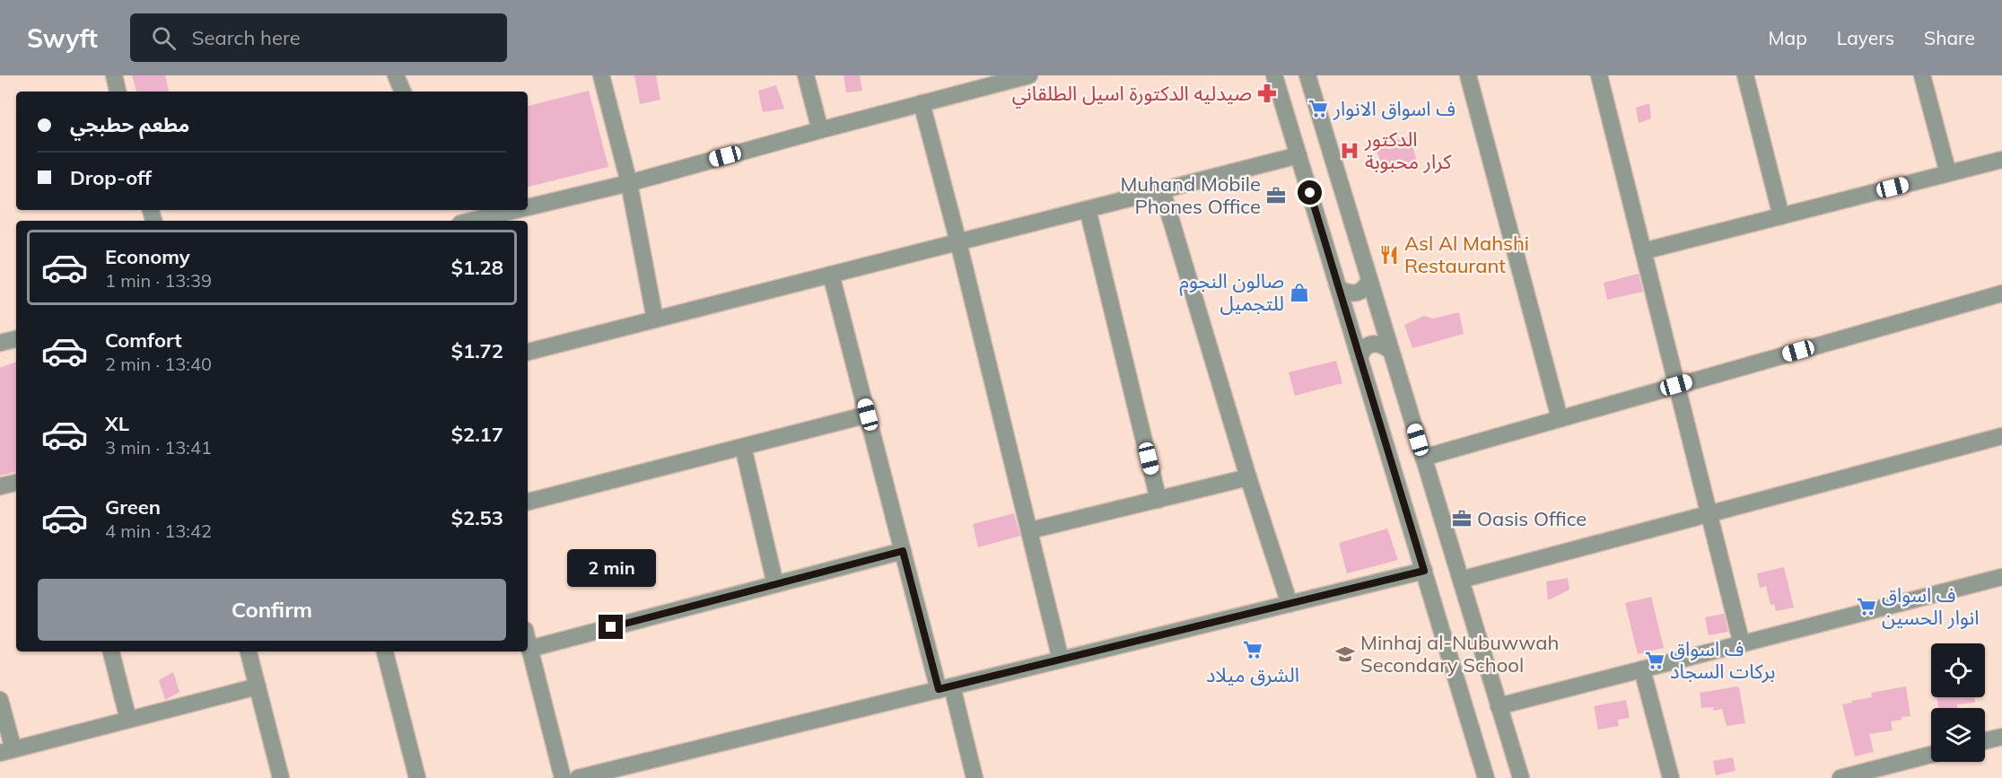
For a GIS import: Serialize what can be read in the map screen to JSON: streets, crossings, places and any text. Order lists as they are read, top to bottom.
{
  "places": {
    "pharmacy": ["صيدليه الدكتورة اسيل الطلقاني"],
    "supermarket": [
      "ف اسواق الانوار",
      "ف اسواق انوار الحسين",
      "الشرق ميلاد",
      "ف اسواق بركات السجاد"
    ],
    "hospital": ["الدكتور كرار محبوبة"],
    "office": ["Muhand Mobile Phones Office", "Oasis Office"],
    "restaurant": ["Asl Al Mahshi Restaurant"],
    "shop": ["صالون النجوم للتجميل"],
    "school or university": ["Minhaj al-Nubuwwah Secondary School"]
  },
  "page": {
    "header": "Swyft",
    "search": "Search here",
    "nav": ["Map", "Layers", "Share"],
    "banner": ["مطعم حطبجي", "Drop-off"],
    "list": [
      {
        "name": "Economy",
        "note": "1 min · 13:39",
        "value": "$1.28"
      },
      {
        "name": "Comfort",
        "note": "2 min · 13:40",
        "value": "$1.72"
      },
      {
        "name": "XL",
        "note": "3 min · 13:41",
        "value": "$2.17"
      },
      {
        "name": "Green",
        "note": "4 min · 13:42",
        "value": "$2.53"
      }
    ],
    "bubble": "2 min",
    "buttons": "Confirm"
  }
}
